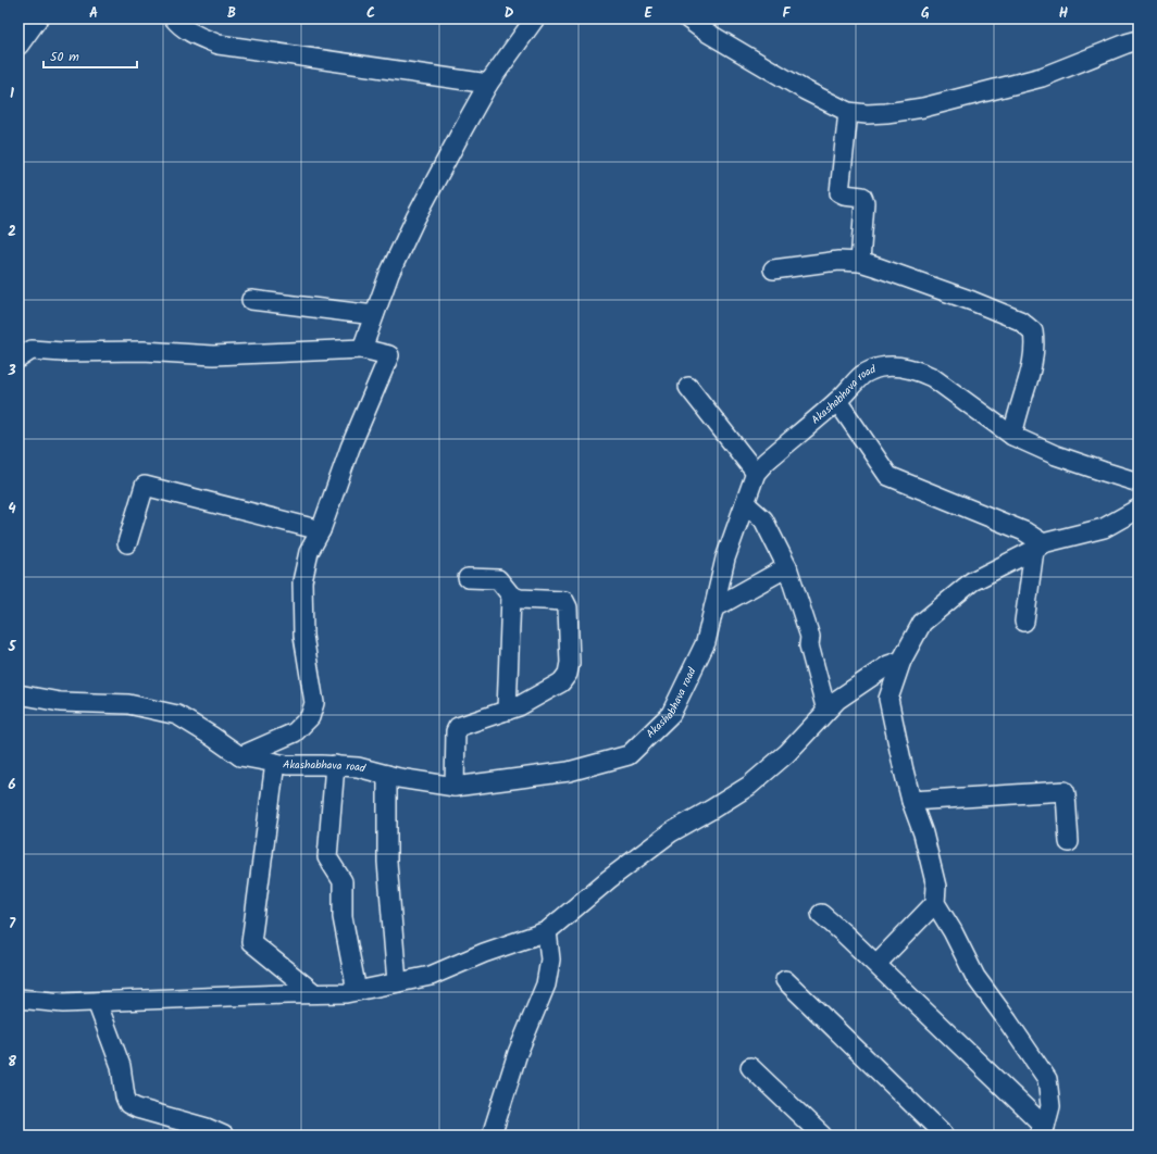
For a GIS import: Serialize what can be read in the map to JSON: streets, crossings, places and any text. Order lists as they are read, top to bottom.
{
  "streets": {
    "street": ["Akashabhava road"]
  },
  "scale_bar": "50 m",
  "grid": {
    "columns": [
      "A",
      "B",
      "C",
      "D",
      "E",
      "F",
      "G",
      "H"
    ],
    "rows": [
      "1",
      "2",
      "3",
      "4",
      "5",
      "6",
      "7",
      "8"
    ]
  }
}
